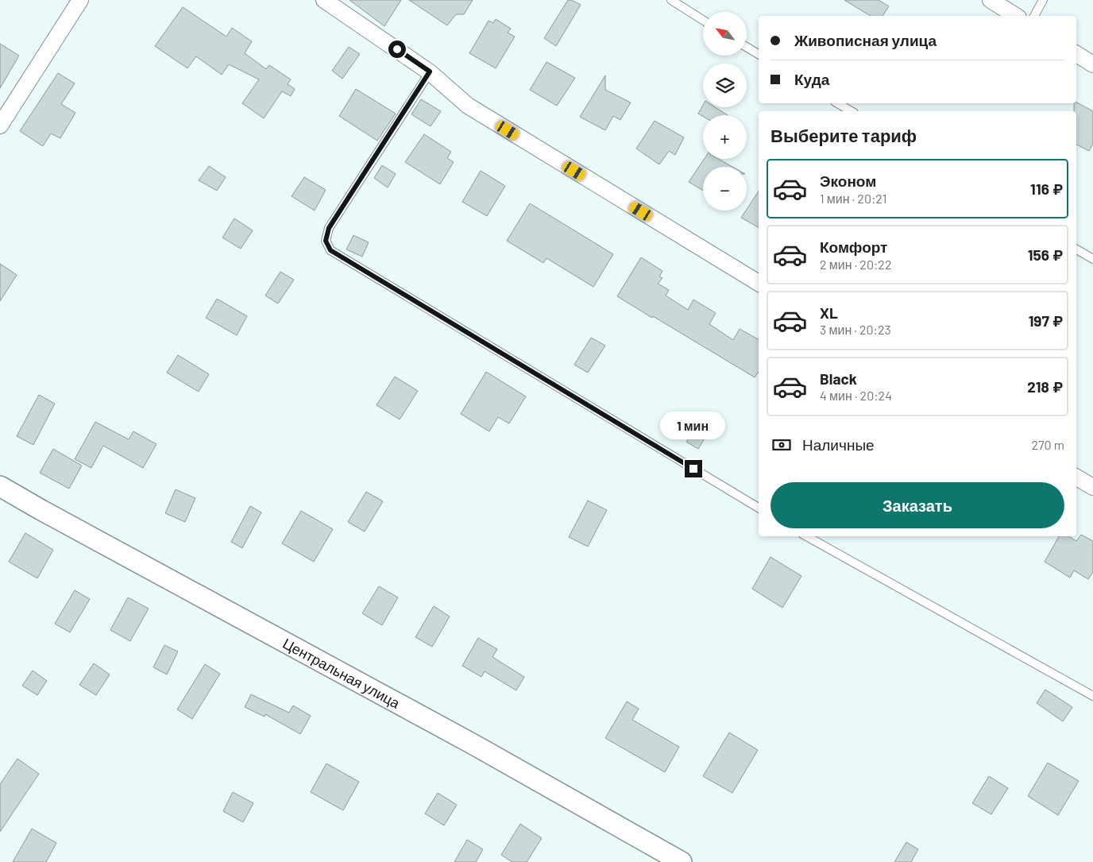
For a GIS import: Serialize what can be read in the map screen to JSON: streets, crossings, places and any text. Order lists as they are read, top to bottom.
{
  "streets": {
    "street": ["Центральная улица"]
  },
  "north": "top left",
  "page": {
    "map_buttons": ["+", "−"],
    "banner": ["Живописная улица", "Куда"],
    "heading": "Выберите тариф",
    "list": [
      {
        "name": "Эконом",
        "note": "1 мин · 20:21",
        "value": "116 ₽"
      },
      {
        "name": "Комфорт",
        "note": "2 мин · 20:22",
        "value": "156 ₽"
      },
      {
        "name": "XL",
        "note": "3 мин · 20:23",
        "value": "197 ₽"
      },
      {
        "name": "Black",
        "note": "4 мин · 20:24",
        "value": "218 ₽"
      }
    ],
    "bubble": "1 мин",
    "pay": ["Наличные", "270 m"],
    "buttons": "Заказать"
  }
}
